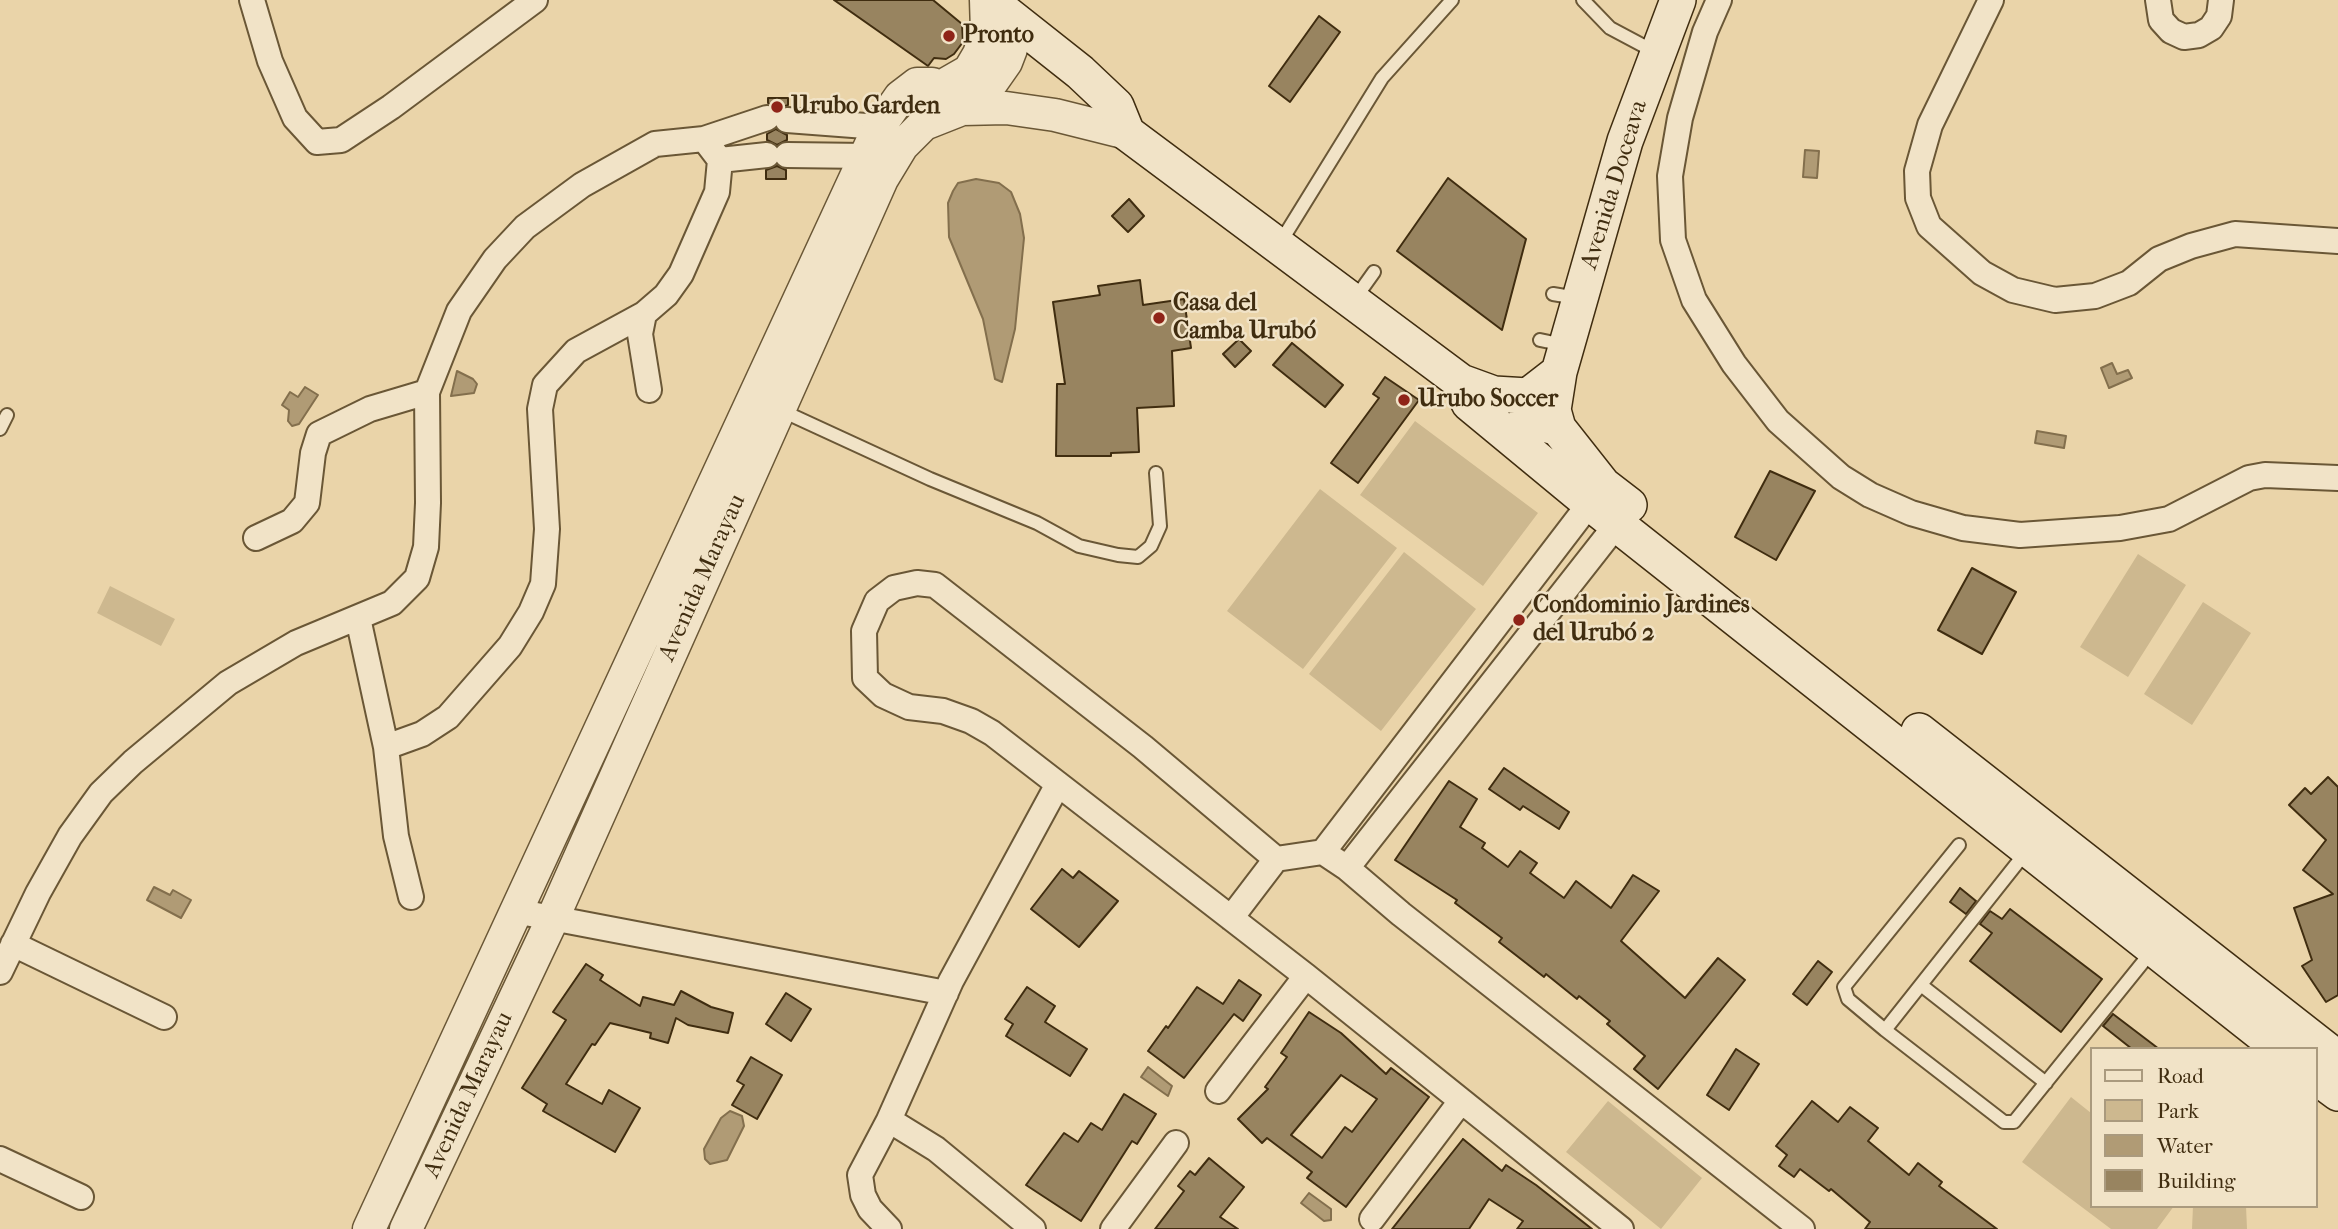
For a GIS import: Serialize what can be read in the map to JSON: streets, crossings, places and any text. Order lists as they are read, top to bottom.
{
  "streets": {
    "main road": ["Avenida Doceava"],
    "street": ["Avenida Marayau"]
  },
  "places": [
    "Pronto",
    "Urubo Garden",
    "Casa del Camba Urubó",
    "Urubo Soccer",
    "Condominio Jardines del Urubó 2"
  ],
  "legend": [
    "Road",
    "Park",
    "Water",
    "Building"
  ]
}
